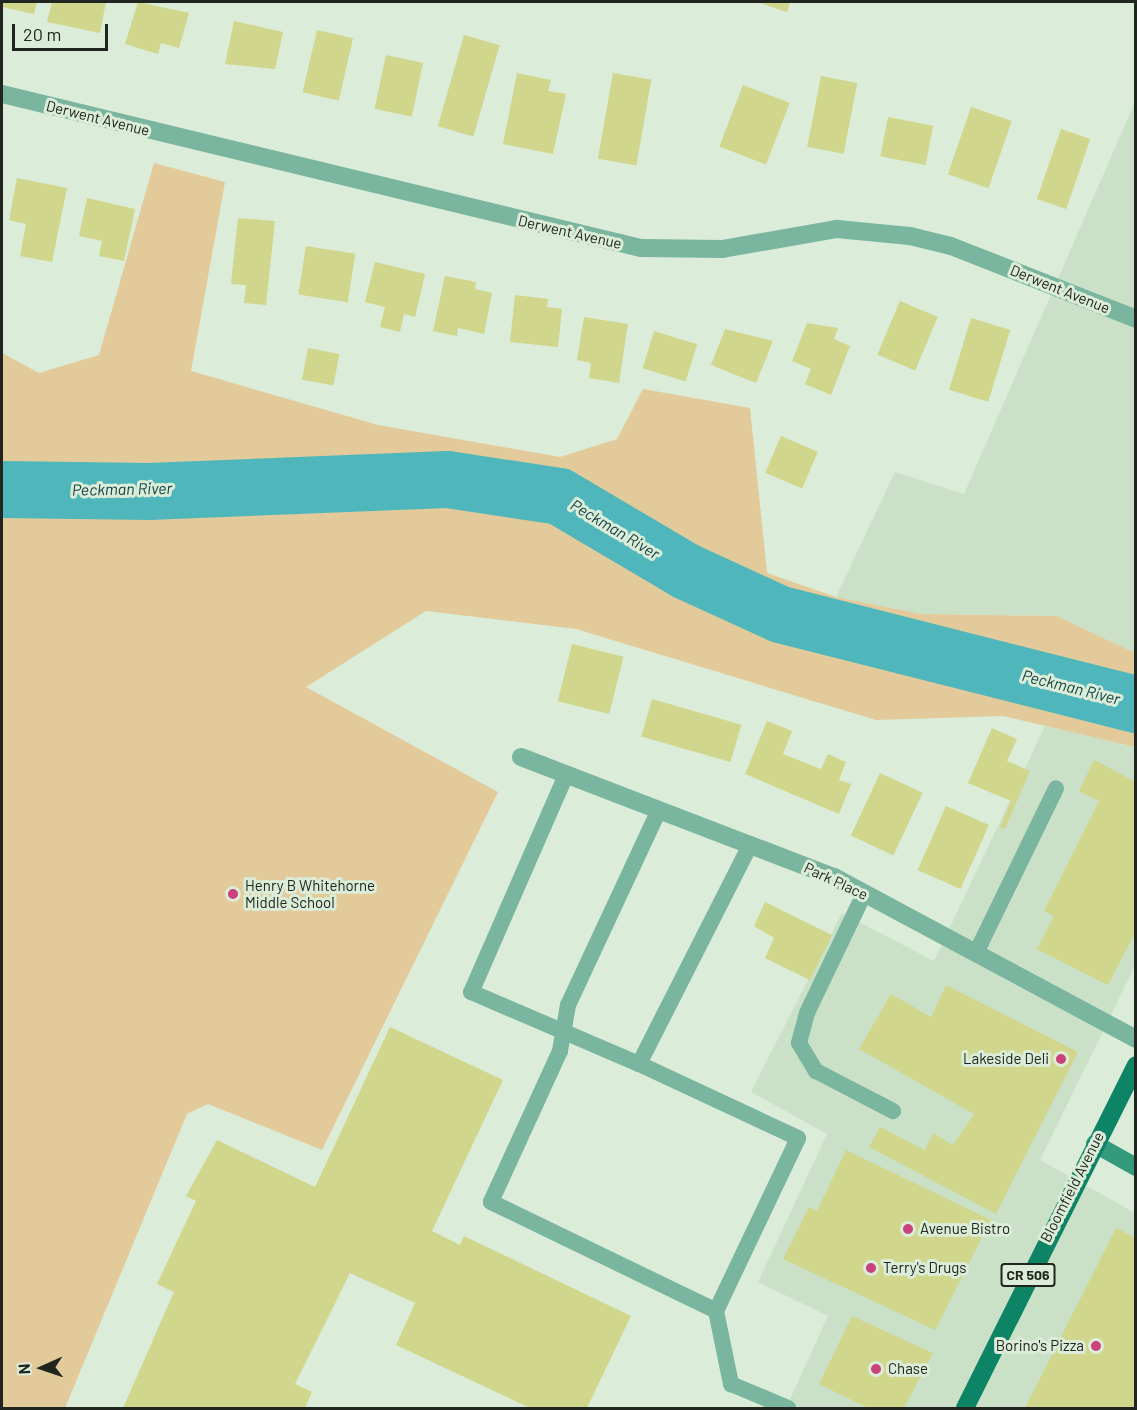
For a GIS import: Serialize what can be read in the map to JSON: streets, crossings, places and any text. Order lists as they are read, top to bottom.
{
  "streets": {
    "main road": ["Bloomfield Avenue", "CR 506"],
    "street": ["Derwent Avenue", "Park Place"]
  },
  "water": ["Peckman River"],
  "places": [
    "Henry B Whitehorne Middle School",
    "Lakeside Deli",
    "Avenue Bistro",
    "Terry's Drugs",
    "Borino's Pizza",
    "Chase"
  ],
  "scale_bar": "20 m",
  "north": "left"
}
